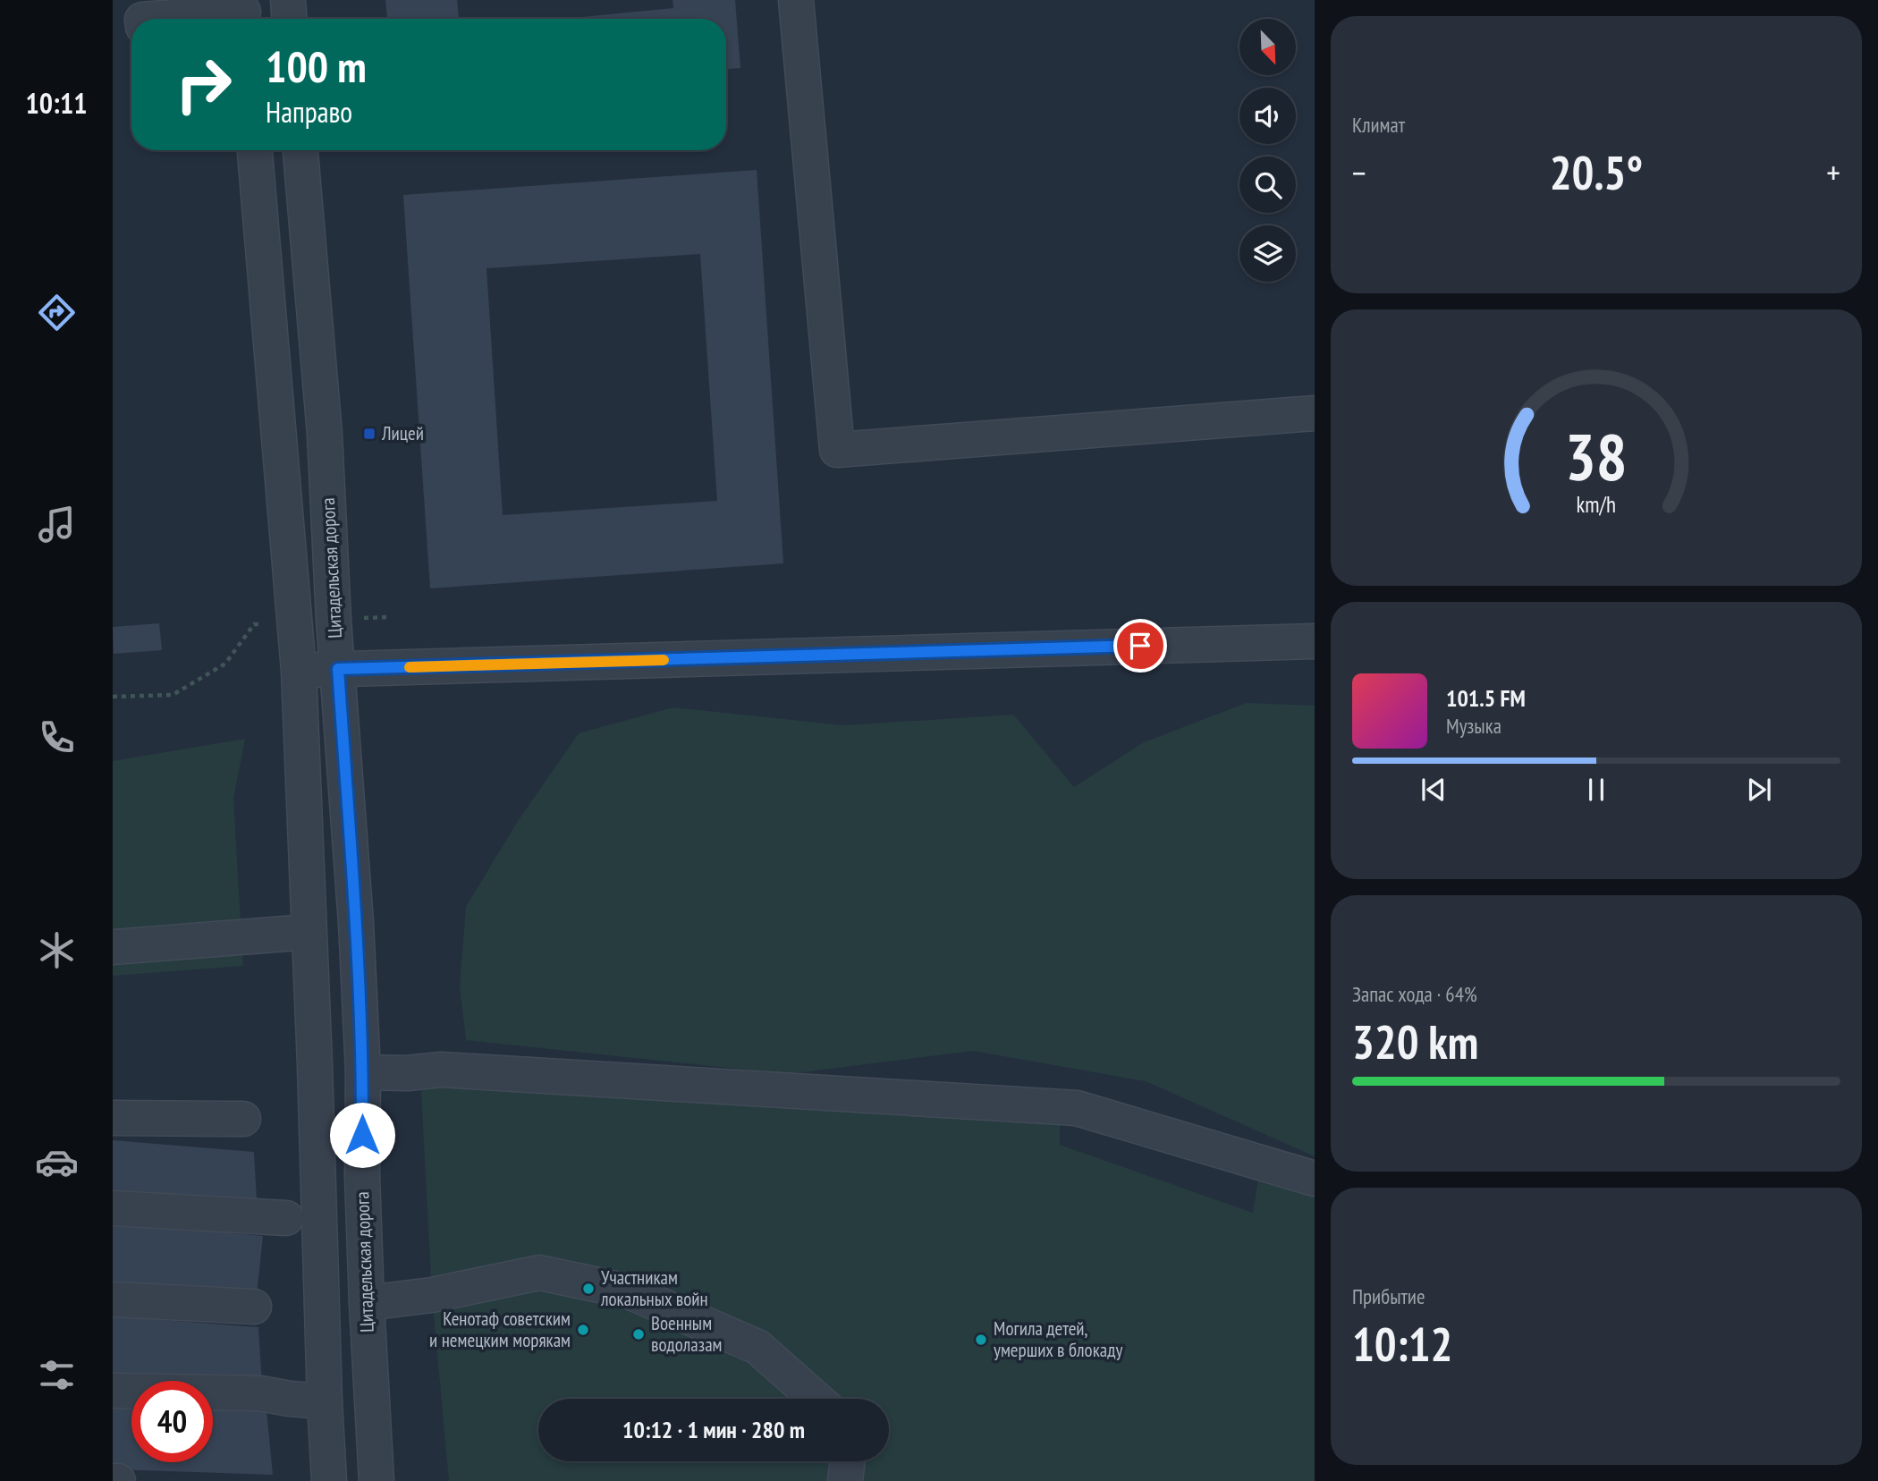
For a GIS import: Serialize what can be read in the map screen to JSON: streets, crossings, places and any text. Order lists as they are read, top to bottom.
{
  "streets": {
    "street": ["Цитадельская дорога"]
  },
  "places": {
    "transit": ["Лицей"],
    "other": [
      "Участникам локальных войн",
      "Кенотаф советским и немецким морякам",
      "Военным водолазам",
      "Могила детей, умерших в блокаду"
    ]
  },
  "north": "bottom right",
  "page": {
    "tabs": "10:11",
    "tile": [
      "Климат",
      ["Запас хода · 64%", "320 km"],
      ["Прибытие", "10:12"]
    ],
    "turn": ["100 m", "Направо"],
    "heat": ["−", "20.5°", "+"],
    "song": ["101.5 FM", "Музыка"],
    "limit": "40",
    "trip": "10:12 · 1 мин · 280 m",
    "gauge": ["38", "km/h"]
  }
}
